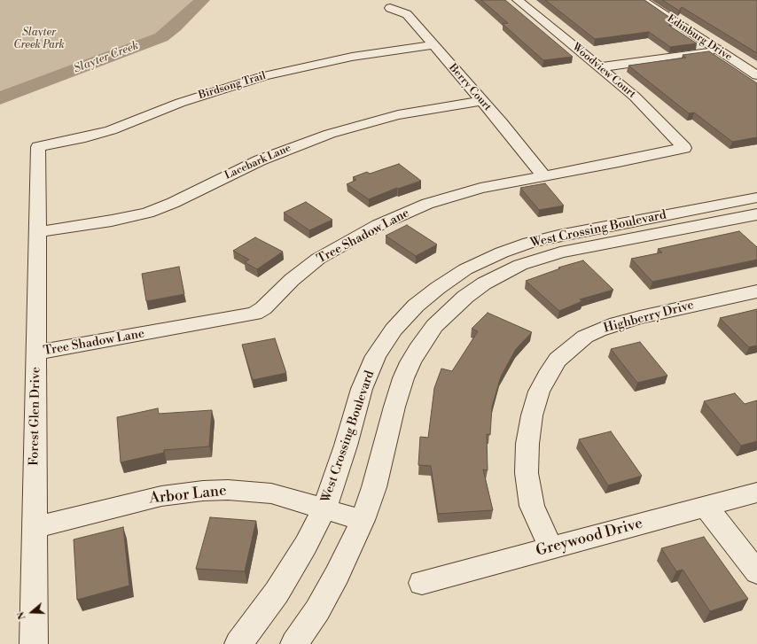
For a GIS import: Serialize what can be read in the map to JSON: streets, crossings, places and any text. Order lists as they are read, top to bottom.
{
  "streets": {
    "street": [
      "Edinburg Drive",
      "Woodview Court",
      "Birdsong Trail",
      "Berry Court",
      "Lacebark Lane",
      "West Crossing Boulevard",
      "Tree Shadow Lane",
      "Highberry Drive",
      "Forest Glen Drive",
      "Arbor Lane",
      "Greywood Drive"
    ]
  },
  "crossings": [
    ["Woodview Court", "Tree Shadow Lane"],
    ["Birdsong Trail", "Berry Court"],
    ["Birdsong Trail", "Forest Glen Drive"],
    ["Berry Court", "Lacebark Lane"],
    ["Berry Court", "Tree Shadow Lane"],
    ["Lacebark Lane", "Forest Glen Drive"],
    ["West Crossing Boulevard", "Arbor Lane"],
    ["Tree Shadow Lane", "Forest Glen Drive"],
    ["Highberry Drive", "Greywood Drive"],
    ["Forest Glen Drive", "Arbor Lane"]
  ],
  "water": ["Slayter Creek"],
  "parks": ["Slayter Creek Park"],
  "north": "left"
}
